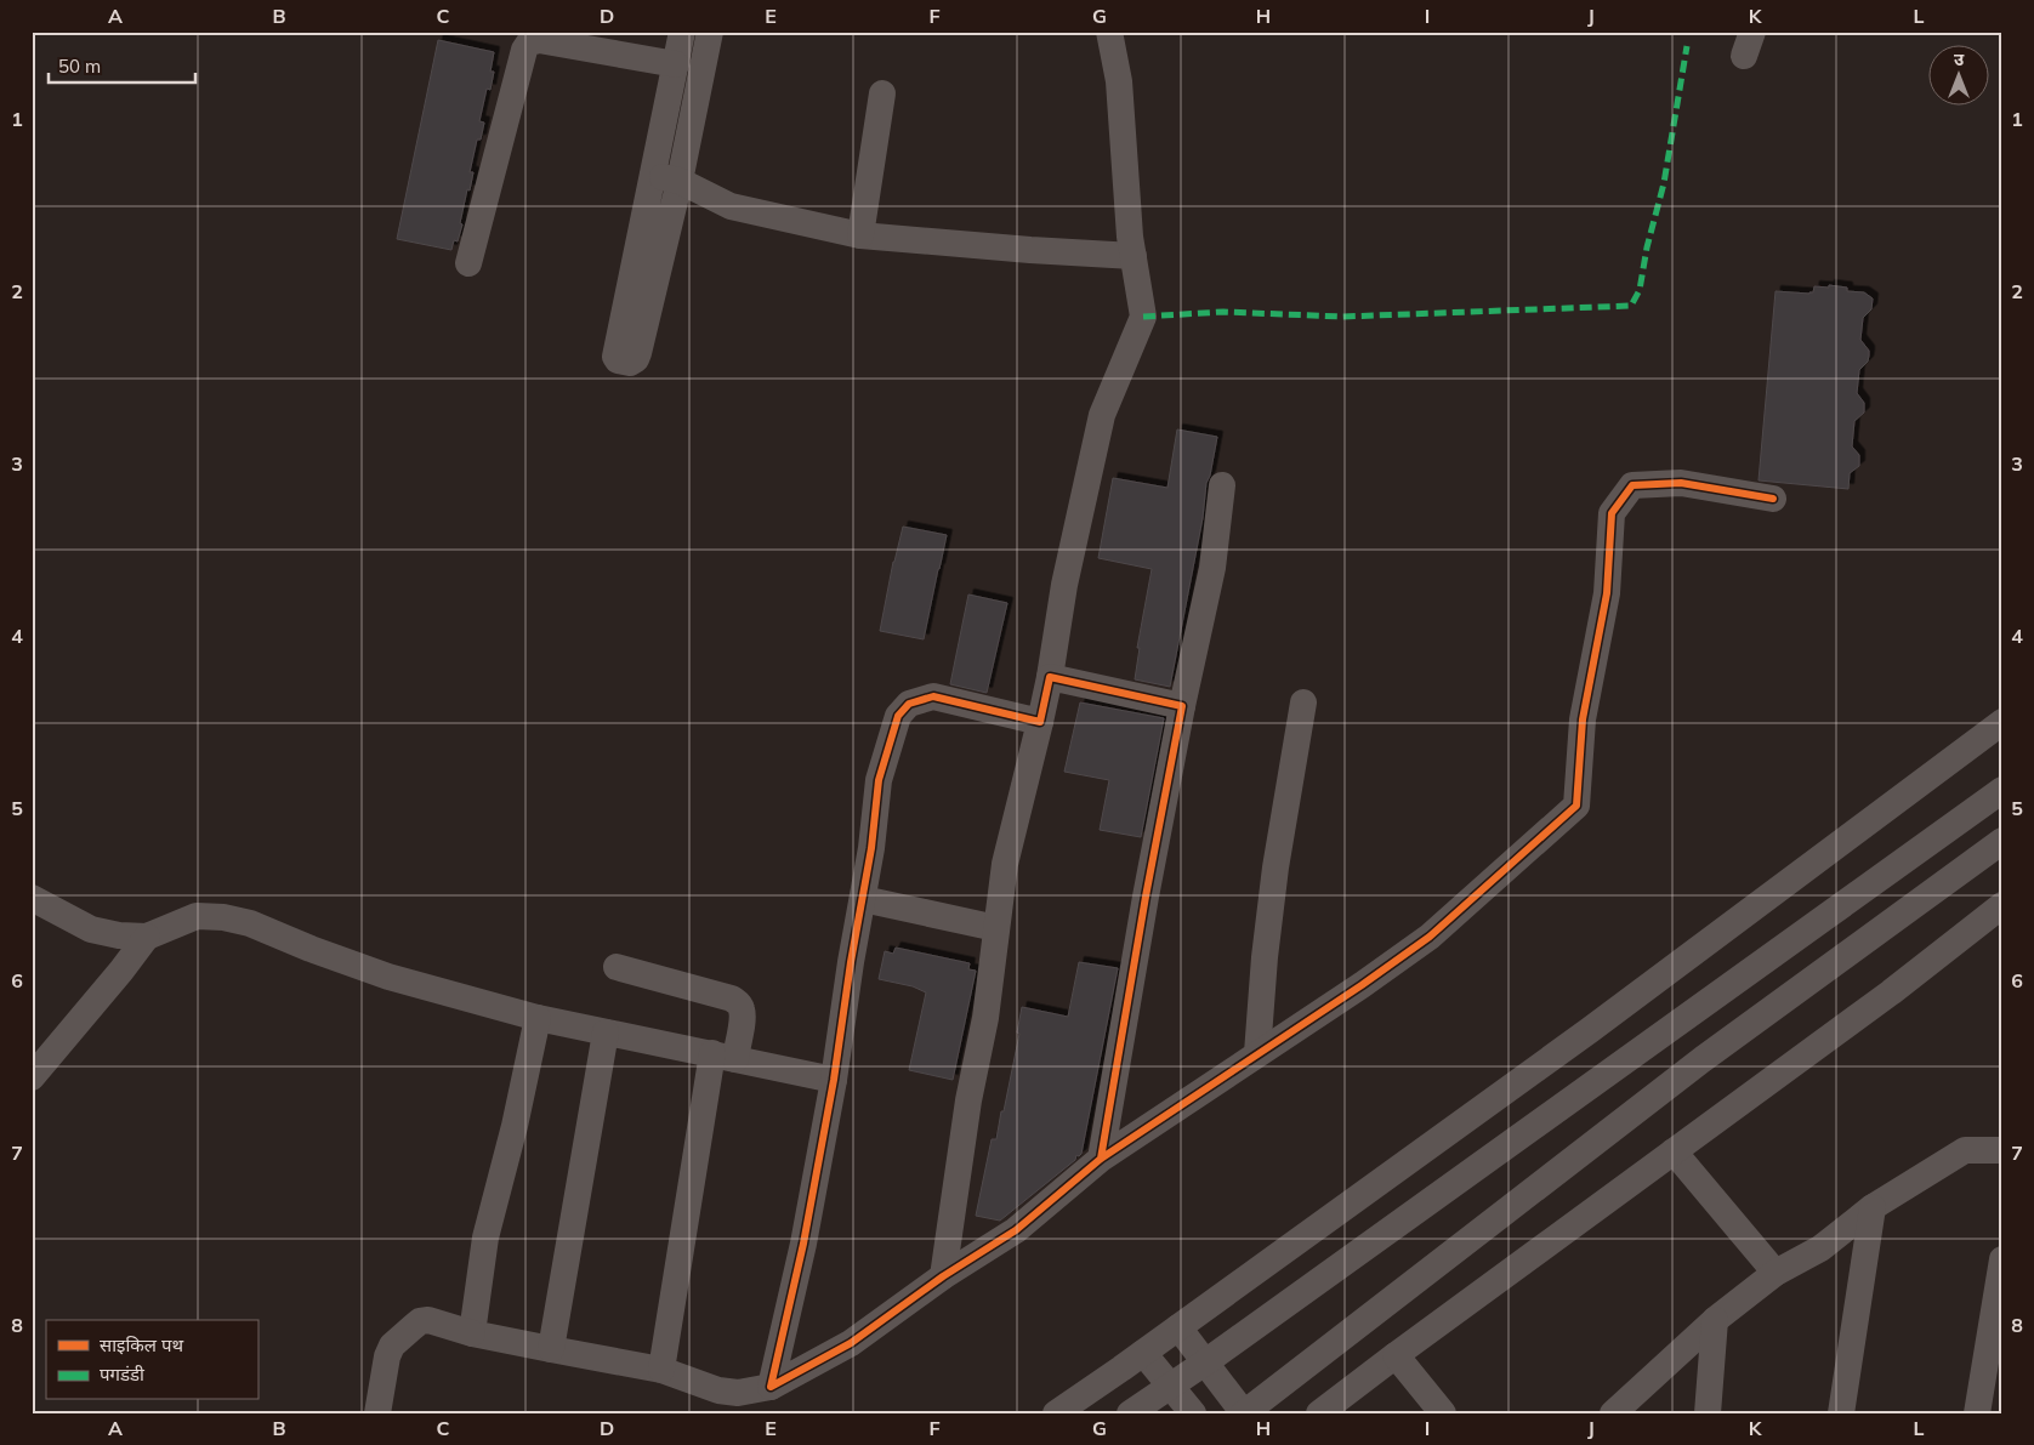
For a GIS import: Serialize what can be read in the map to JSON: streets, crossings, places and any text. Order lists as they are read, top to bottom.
{
  "legend": ["साइकिल पथ", "पगडंडी"],
  "scale_bar": "50 m",
  "north": "top",
  "grid": {
    "columns": [
      "A",
      "B",
      "C",
      "D",
      "E",
      "F",
      "G",
      "H",
      "I",
      "J",
      "K",
      "L"
    ],
    "rows": [
      "1",
      "2",
      "3",
      "4",
      "5",
      "6",
      "7",
      "8"
    ]
  }
}
